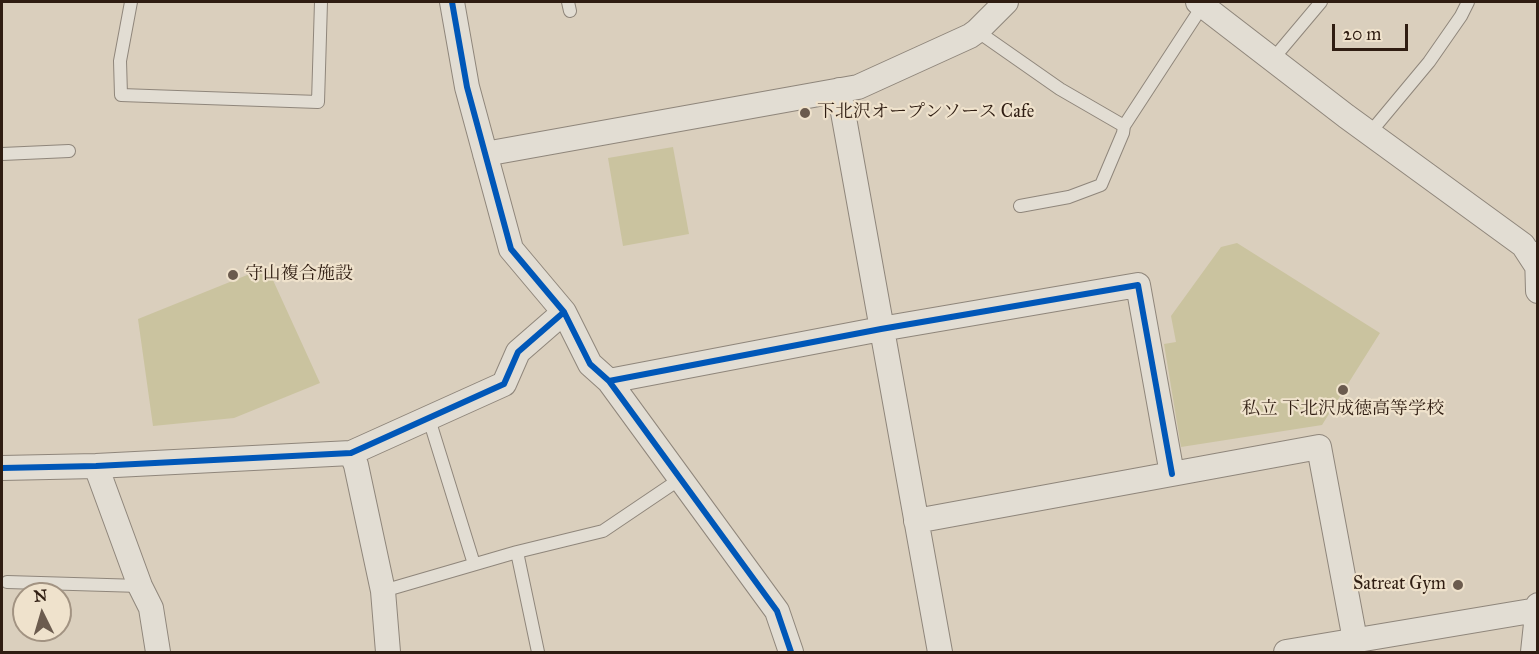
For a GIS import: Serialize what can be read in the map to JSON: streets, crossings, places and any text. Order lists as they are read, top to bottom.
{
  "places": [
    "下北沢オープンソース Cafe",
    "守山複合施設",
    "私立 下北沢成徳高等学校",
    "Satreat Gym"
  ],
  "scale_bar": "20 m",
  "north": "top"
}
